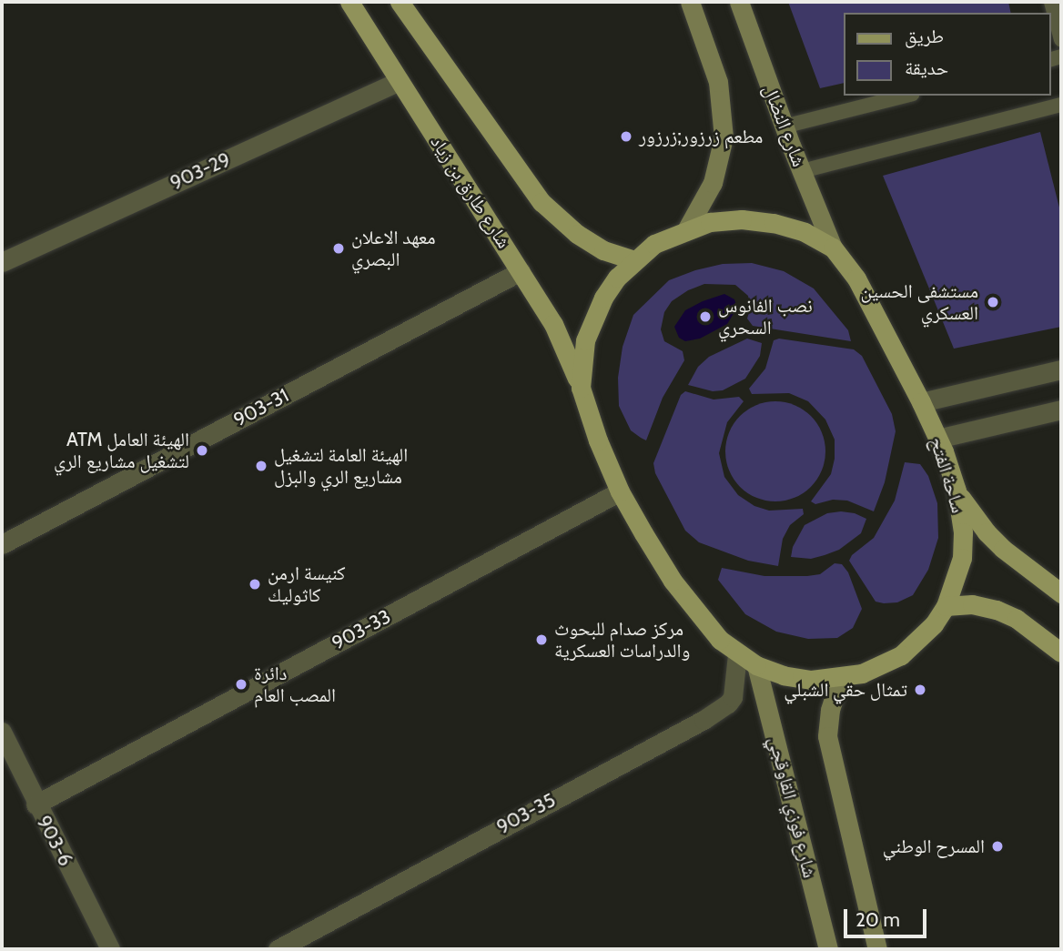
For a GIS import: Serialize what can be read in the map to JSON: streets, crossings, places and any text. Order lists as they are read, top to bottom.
{
  "streets": {
    "main road": ["شارع طارق بن زياد", "ساحة الفتح"],
    "street": [
      "شارع النضال",
      "903-29",
      "903-31",
      "903-33",
      "شارع فوزي القاوقجي",
      "903-35",
      "903-6"
    ]
  },
  "crossings": [
    ["شارع النضال", "ساحة الفتح"],
    ["903-29", "شارع طارق بن زياد"],
    ["شارع طارق بن زياد", "903-31"],
    ["شارع طارق بن زياد", "ساحة الفتح"],
    ["ساحة الفتح", "903-33"],
    ["ساحة الفتح", "شارع فوزي القاوقجي"],
    ["ساحة الفتح", "903-35"],
    ["903-33", "903-6"]
  ],
  "places": [
    "مطعم زرزور;زرزور",
    "معهد الاعلان البصري",
    "مستشفى الحسين العسكري",
    "نصب الفانوس السحري",
    "ATM الهيئة العامل لتشغيل مشاريع الري",
    "الهيئة العامة لتشغيل مشاريع الري والبزل",
    "كنيسة ارمن كاثوليك",
    "مركز صدام للبحوث والدراسات العسكرية",
    "دائرة المصب العام",
    "تمثال حقي الشبلي",
    "المسرح الوطني"
  ],
  "legend": ["طريق", "حديقة"],
  "scale_bar": "20 m"
}
